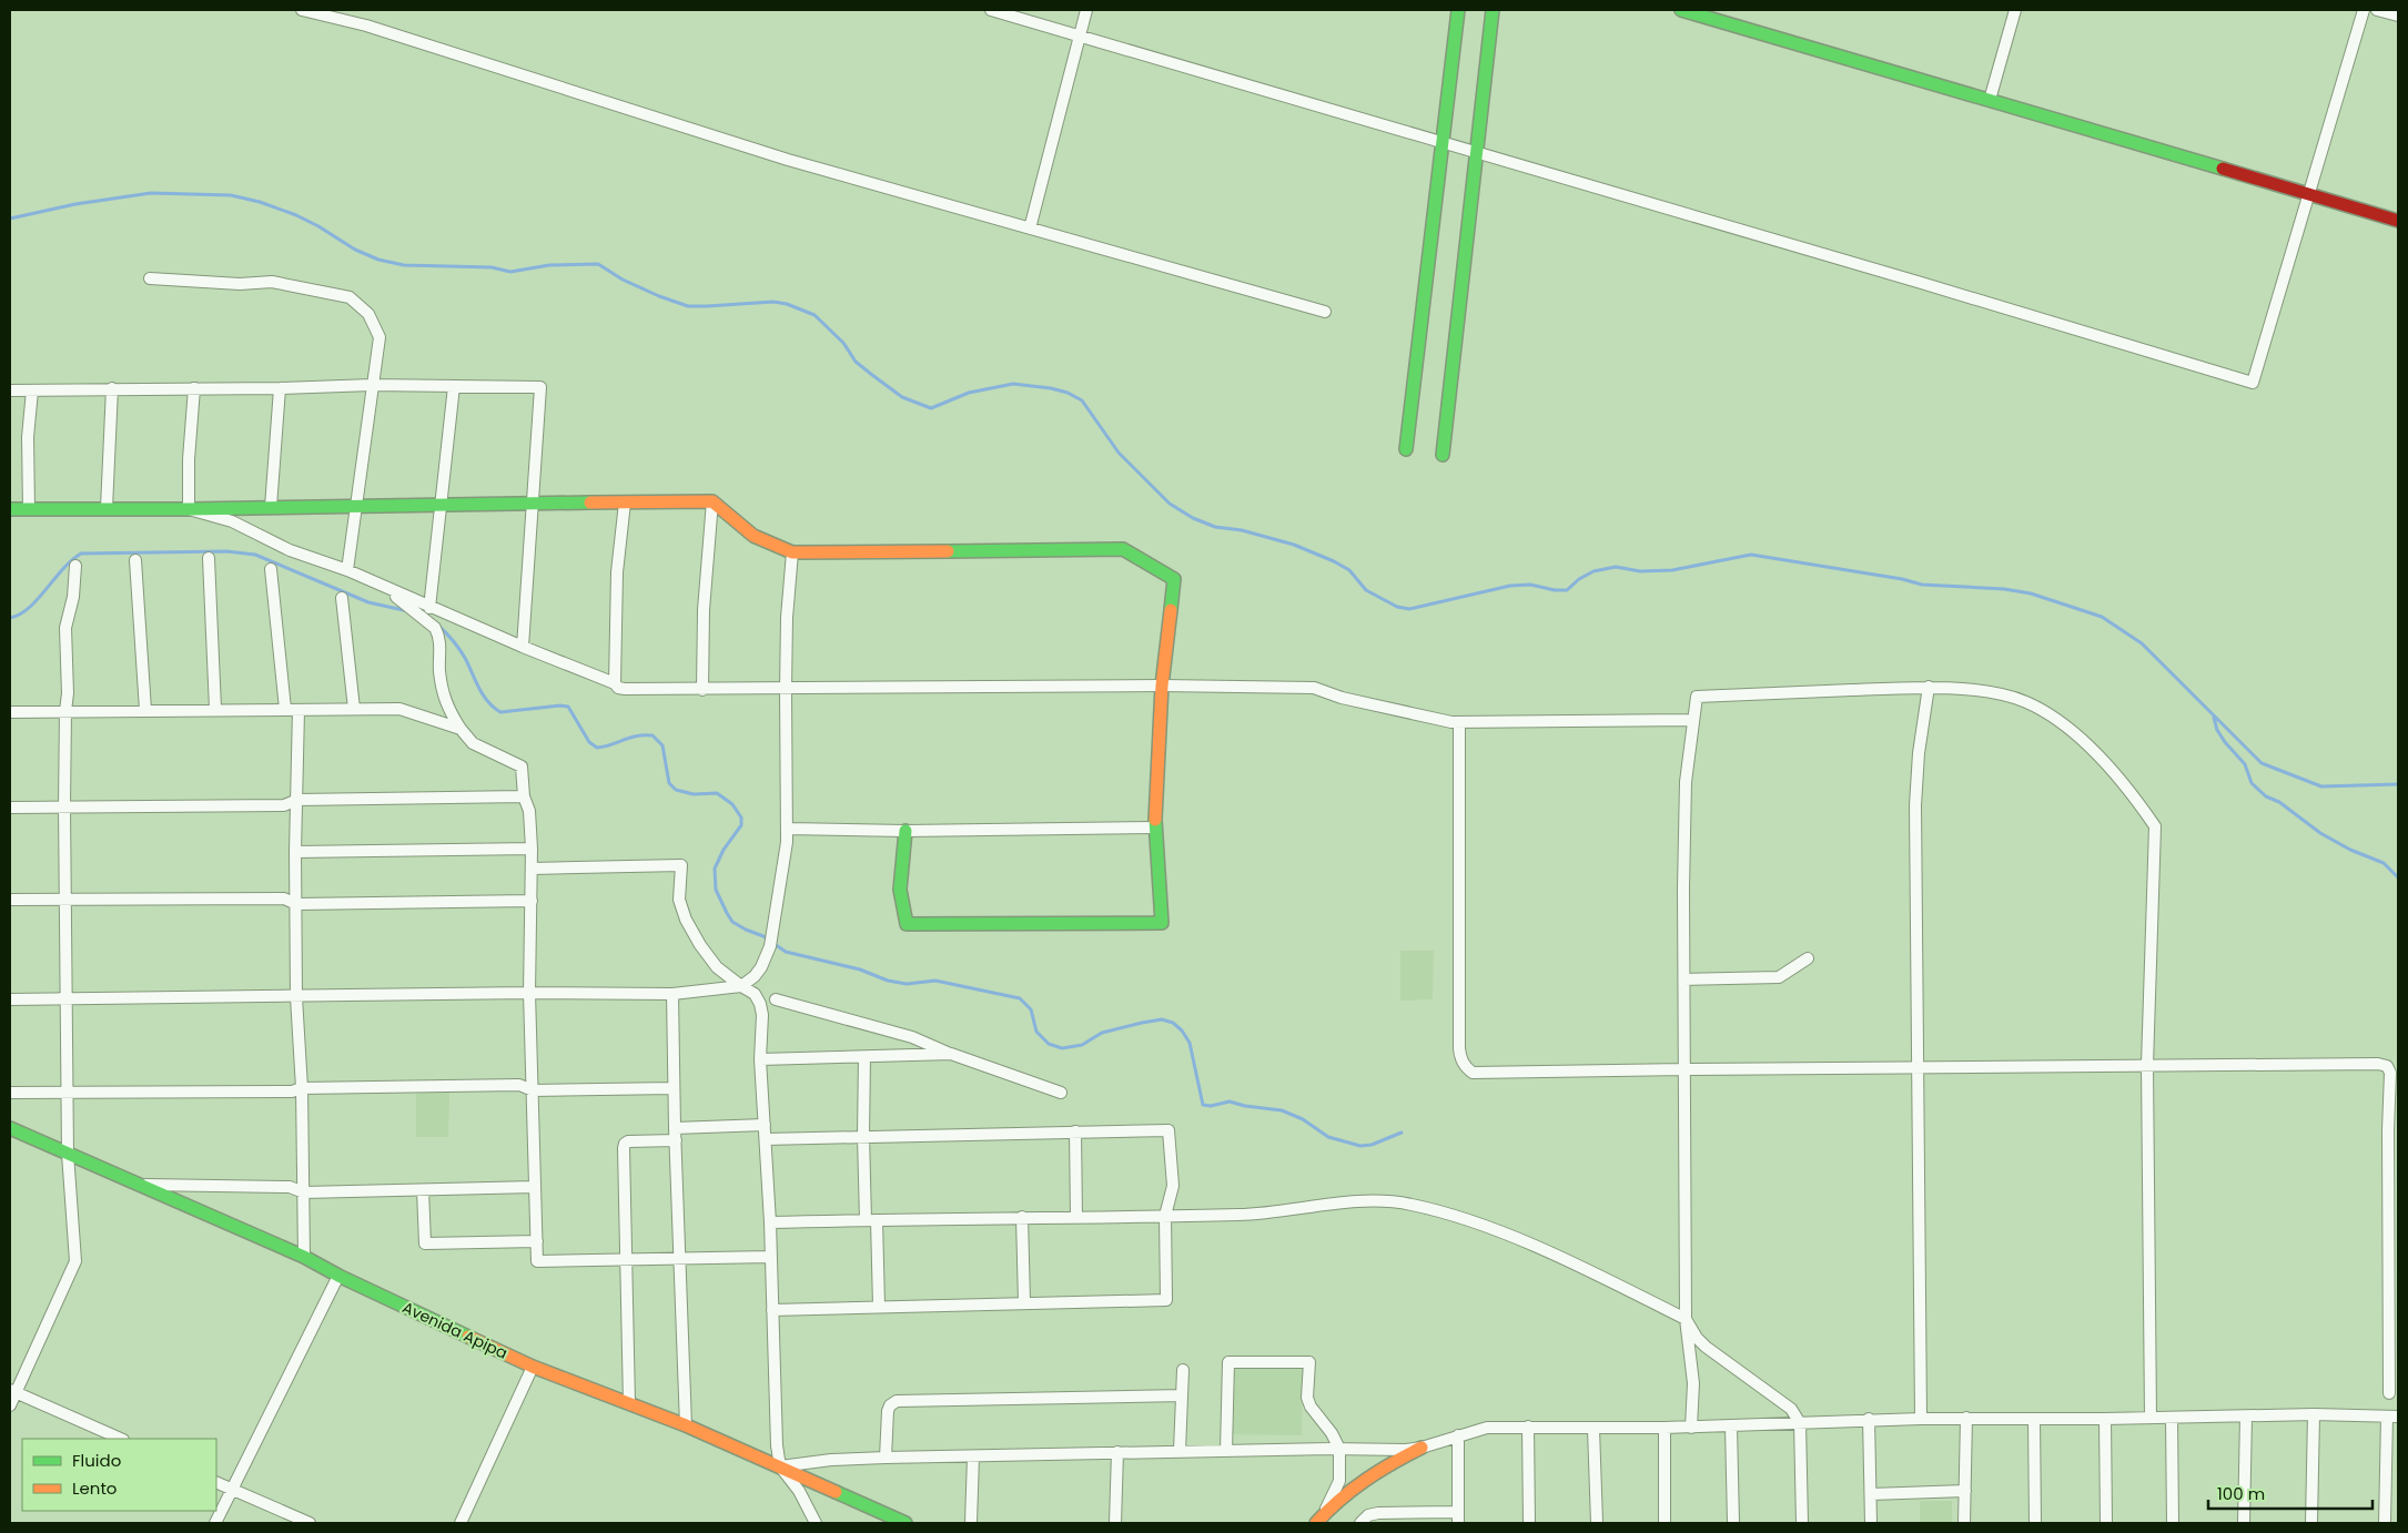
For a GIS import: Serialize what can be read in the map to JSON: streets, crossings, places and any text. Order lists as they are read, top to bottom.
{
  "streets": {
    "street": ["Avenida Apipa"]
  },
  "legend": ["Fluido", "Lento"],
  "scale_bar": "100 m"
}
